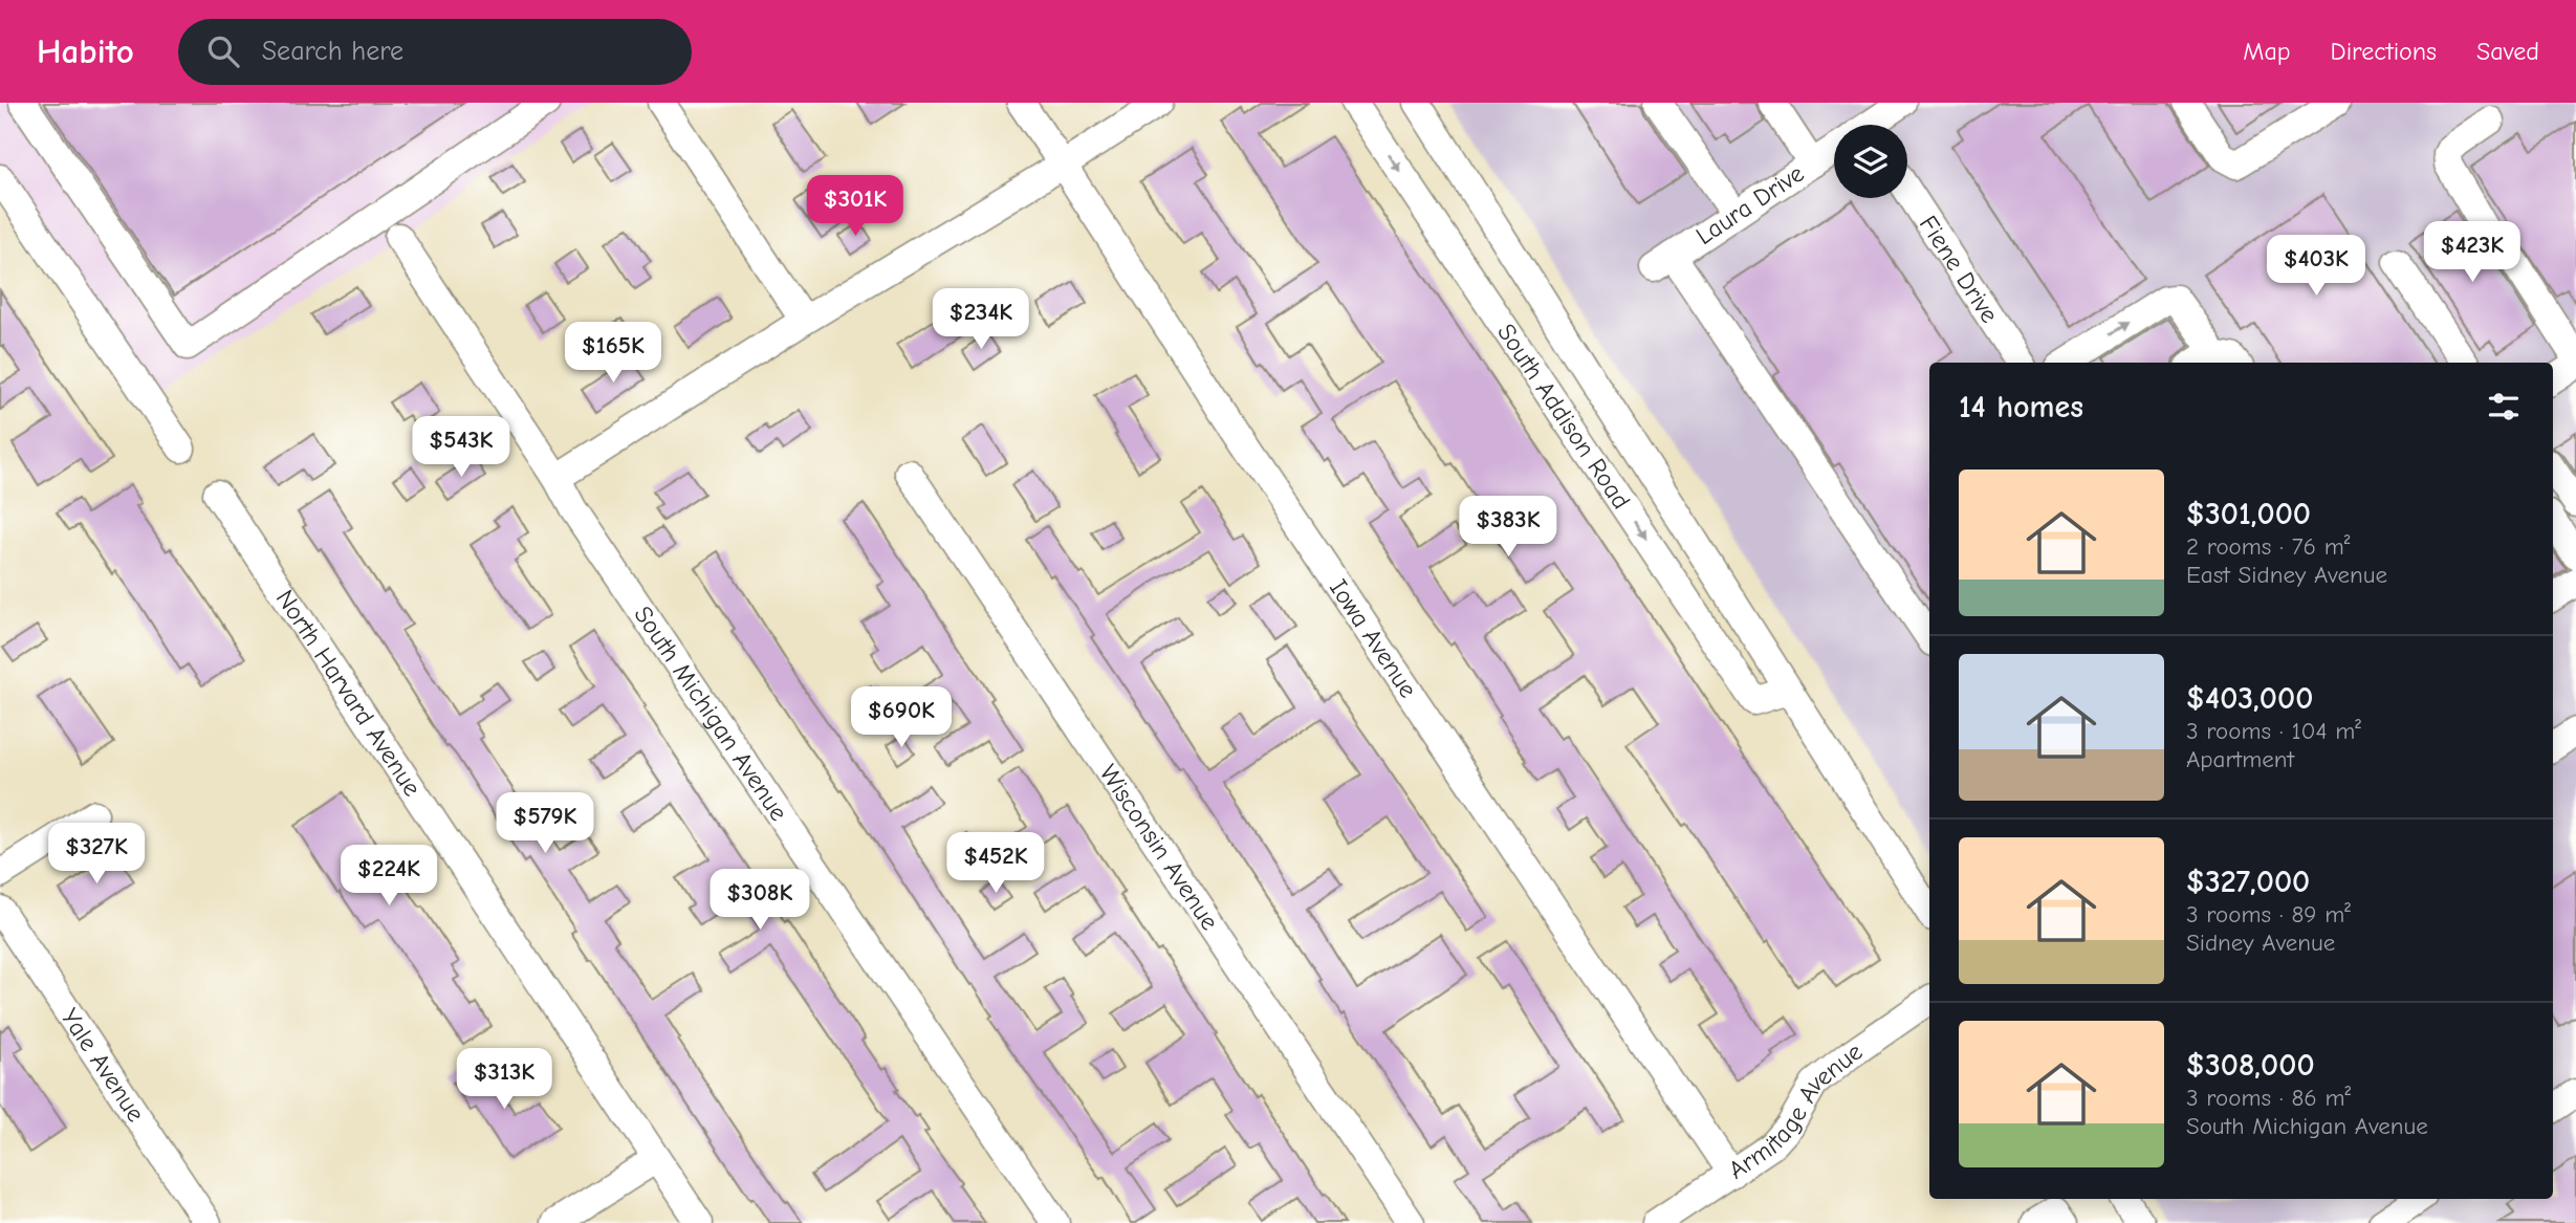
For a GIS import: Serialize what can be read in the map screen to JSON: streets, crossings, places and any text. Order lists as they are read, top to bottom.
{
  "streets": {
    "street": [
      "Laura Drive",
      "Fiene Drive",
      "South Addison Road",
      "Iowa Avenue",
      "North Harvard Avenue",
      "South Michigan Avenue",
      "Wisconsin Avenue",
      "Yale Avenue",
      "Armitage Avenue"
    ]
  },
  "crossings": [
    ["Iowa Avenue", "Armitage Avenue"]
  ],
  "page": {
    "header": "Habito",
    "search": "Search here",
    "nav": ["Map", "Directions", "Saved"],
    "price": [
      "$301K",
      "$423K",
      "$403K",
      "$234K",
      "$165K",
      "$543K",
      "$383K",
      "$690K",
      "$579K",
      "$327K",
      "$452K",
      "$224K",
      "$308K",
      "$313K"
    ],
    "heading": "14 homes",
    "list": [
      {
        "name": "$301,000",
        "note": "2 rooms · 76 m² · East Sidney Avenue"
      },
      {
        "name": "$403,000",
        "note": "3 rooms · 104 m² · Apartment"
      },
      {
        "name": "$327,000",
        "note": "3 rooms · 89 m² · Sidney Avenue"
      },
      {
        "name": "$308,000",
        "note": "3 rooms · 86 m² · South Michigan Avenue"
      }
    ]
  }
}
